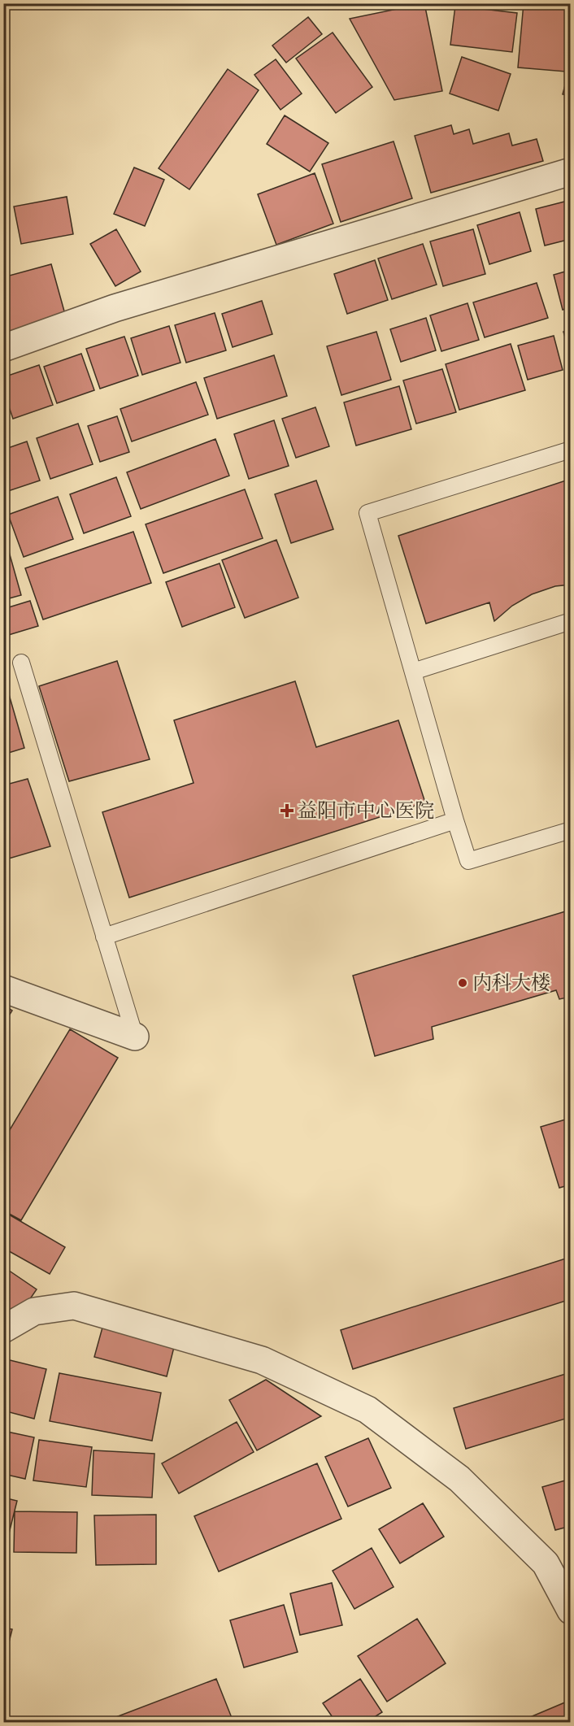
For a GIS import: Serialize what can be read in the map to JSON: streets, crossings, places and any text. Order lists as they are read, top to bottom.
{
  "places": {
    "health": ["益阳市中心医院"],
    "other": ["内科大楼"]
  }
}
